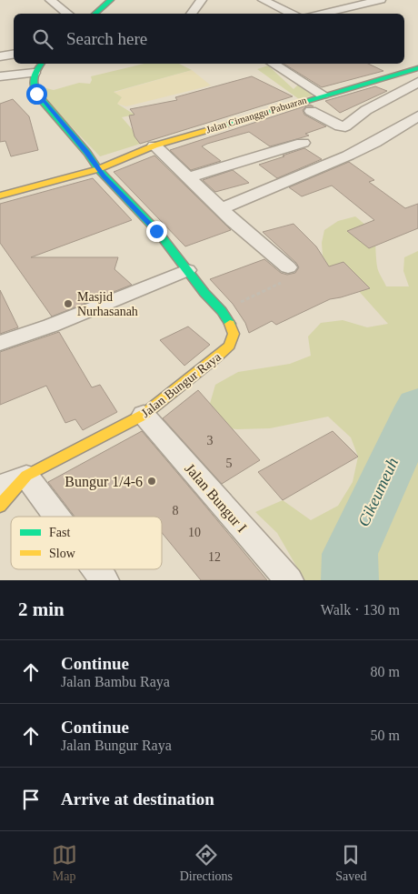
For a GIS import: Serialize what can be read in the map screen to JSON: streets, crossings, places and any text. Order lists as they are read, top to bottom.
{
  "streets": {
    "street": ["Jalan Cimanggu Pabuaran", "Jalan Bungur Raya", "Jalan Bungur I"]
  },
  "crossings": [
    ["Jalan Cimanggu Pabuaran", "Jalan Bungur Raya"],
    ["Jalan Bungur Raya", "Jalan Bungur I"]
  ],
  "water": ["Cikeumeuh"],
  "places": ["Masjid Nurhasanah", "Bungur 1/4-6"],
  "house_numbers": [
    "3",
    "5",
    "8",
    "10",
    "12"
  ],
  "legend": ["Fast", "Slow"],
  "page": {
    "search": "Search here",
    "heading": ["2 min", "Walk · 130 m"],
    "list": [
      ["Continue", "Jalan Bambu Raya", "80 m"],
      ["Continue", "Jalan Bungur Raya", "50 m"],
      "Arrive at destination"
    ],
    "nav": ["Map", "Directions", "Saved"]
  }
}
